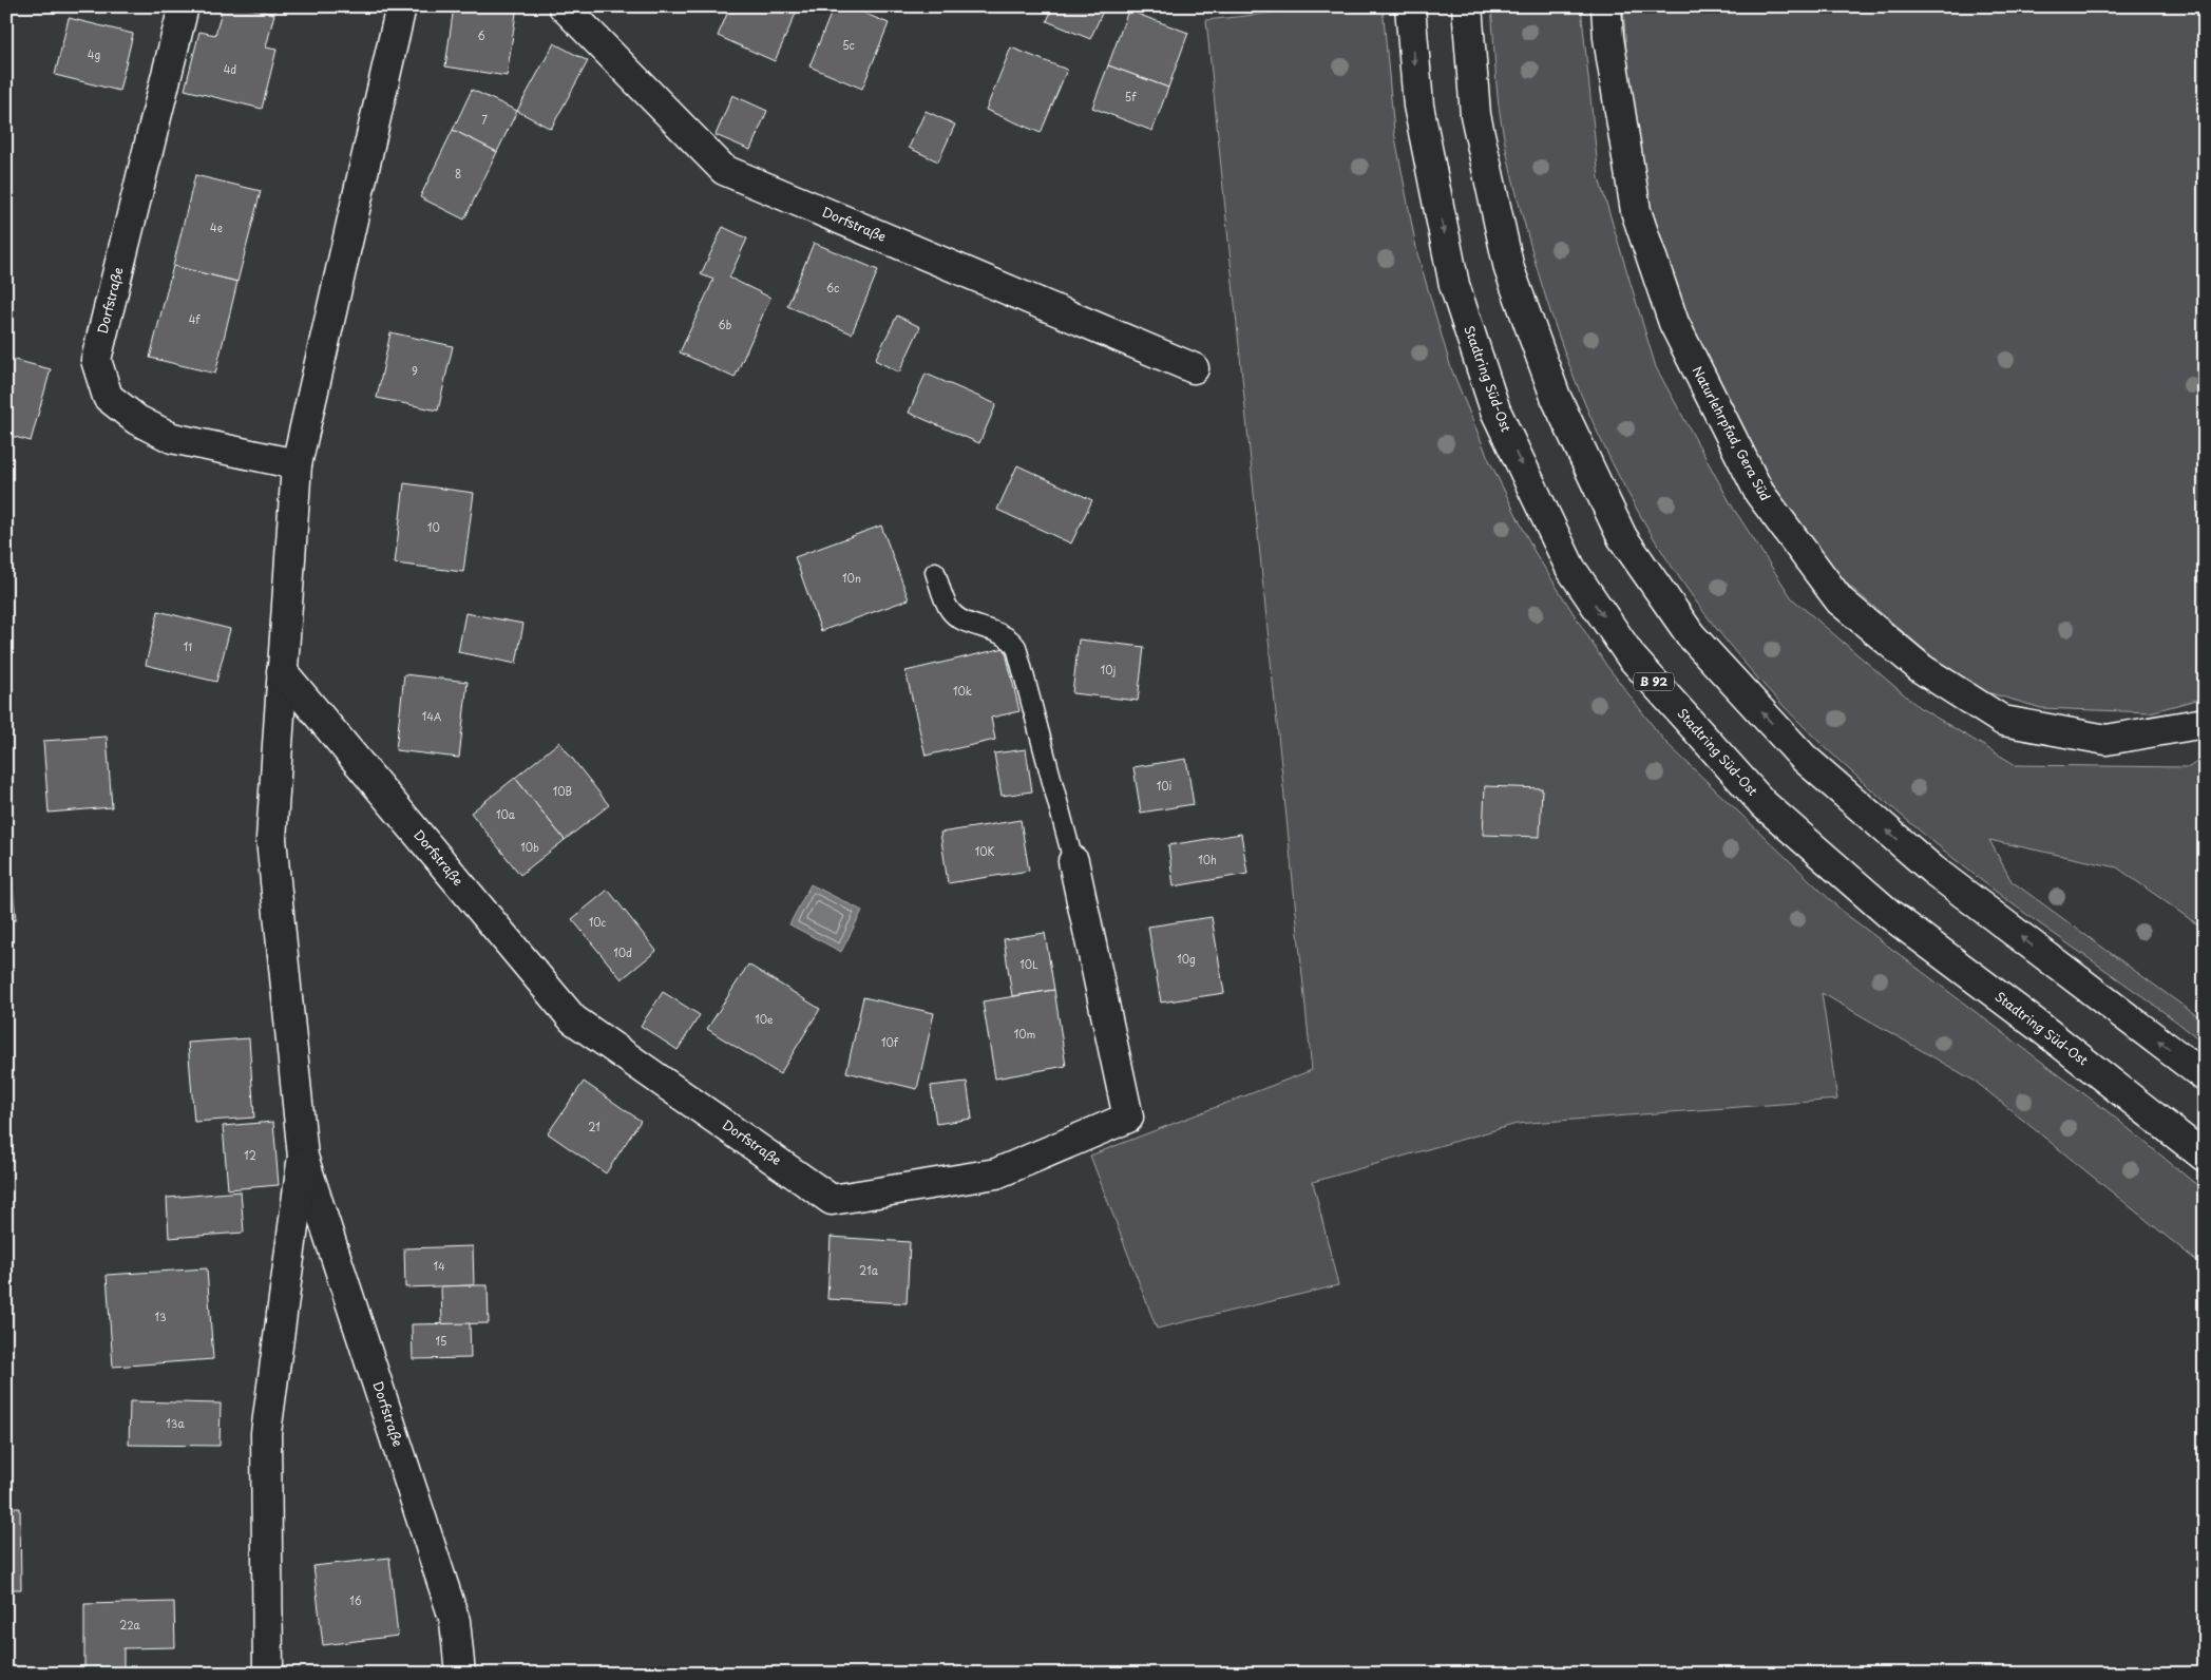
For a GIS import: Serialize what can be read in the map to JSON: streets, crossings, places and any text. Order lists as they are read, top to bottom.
{
  "streets": {
    "street": [
      "Dorfstraße",
      "Stadtring Süd-Ost",
      "Naturlehrpfad, Gera Süd",
      "B 92"
    ]
  },
  "house_numbers": [
    "6",
    "5c",
    "4g",
    "4d",
    "5f",
    "7",
    "8",
    "4e",
    "6c",
    "4f",
    "6b",
    "9",
    "10",
    "10n",
    "11",
    "10j",
    "10k",
    "14A",
    "10i",
    "10B",
    "10a",
    "10b",
    "10K",
    "10h",
    "10c",
    "10d",
    "10g",
    "10L",
    "10e",
    "10m",
    "10f",
    "21",
    "12",
    "14",
    "21a",
    "13",
    "15",
    "13a",
    "16",
    "22a"
  ]
}
